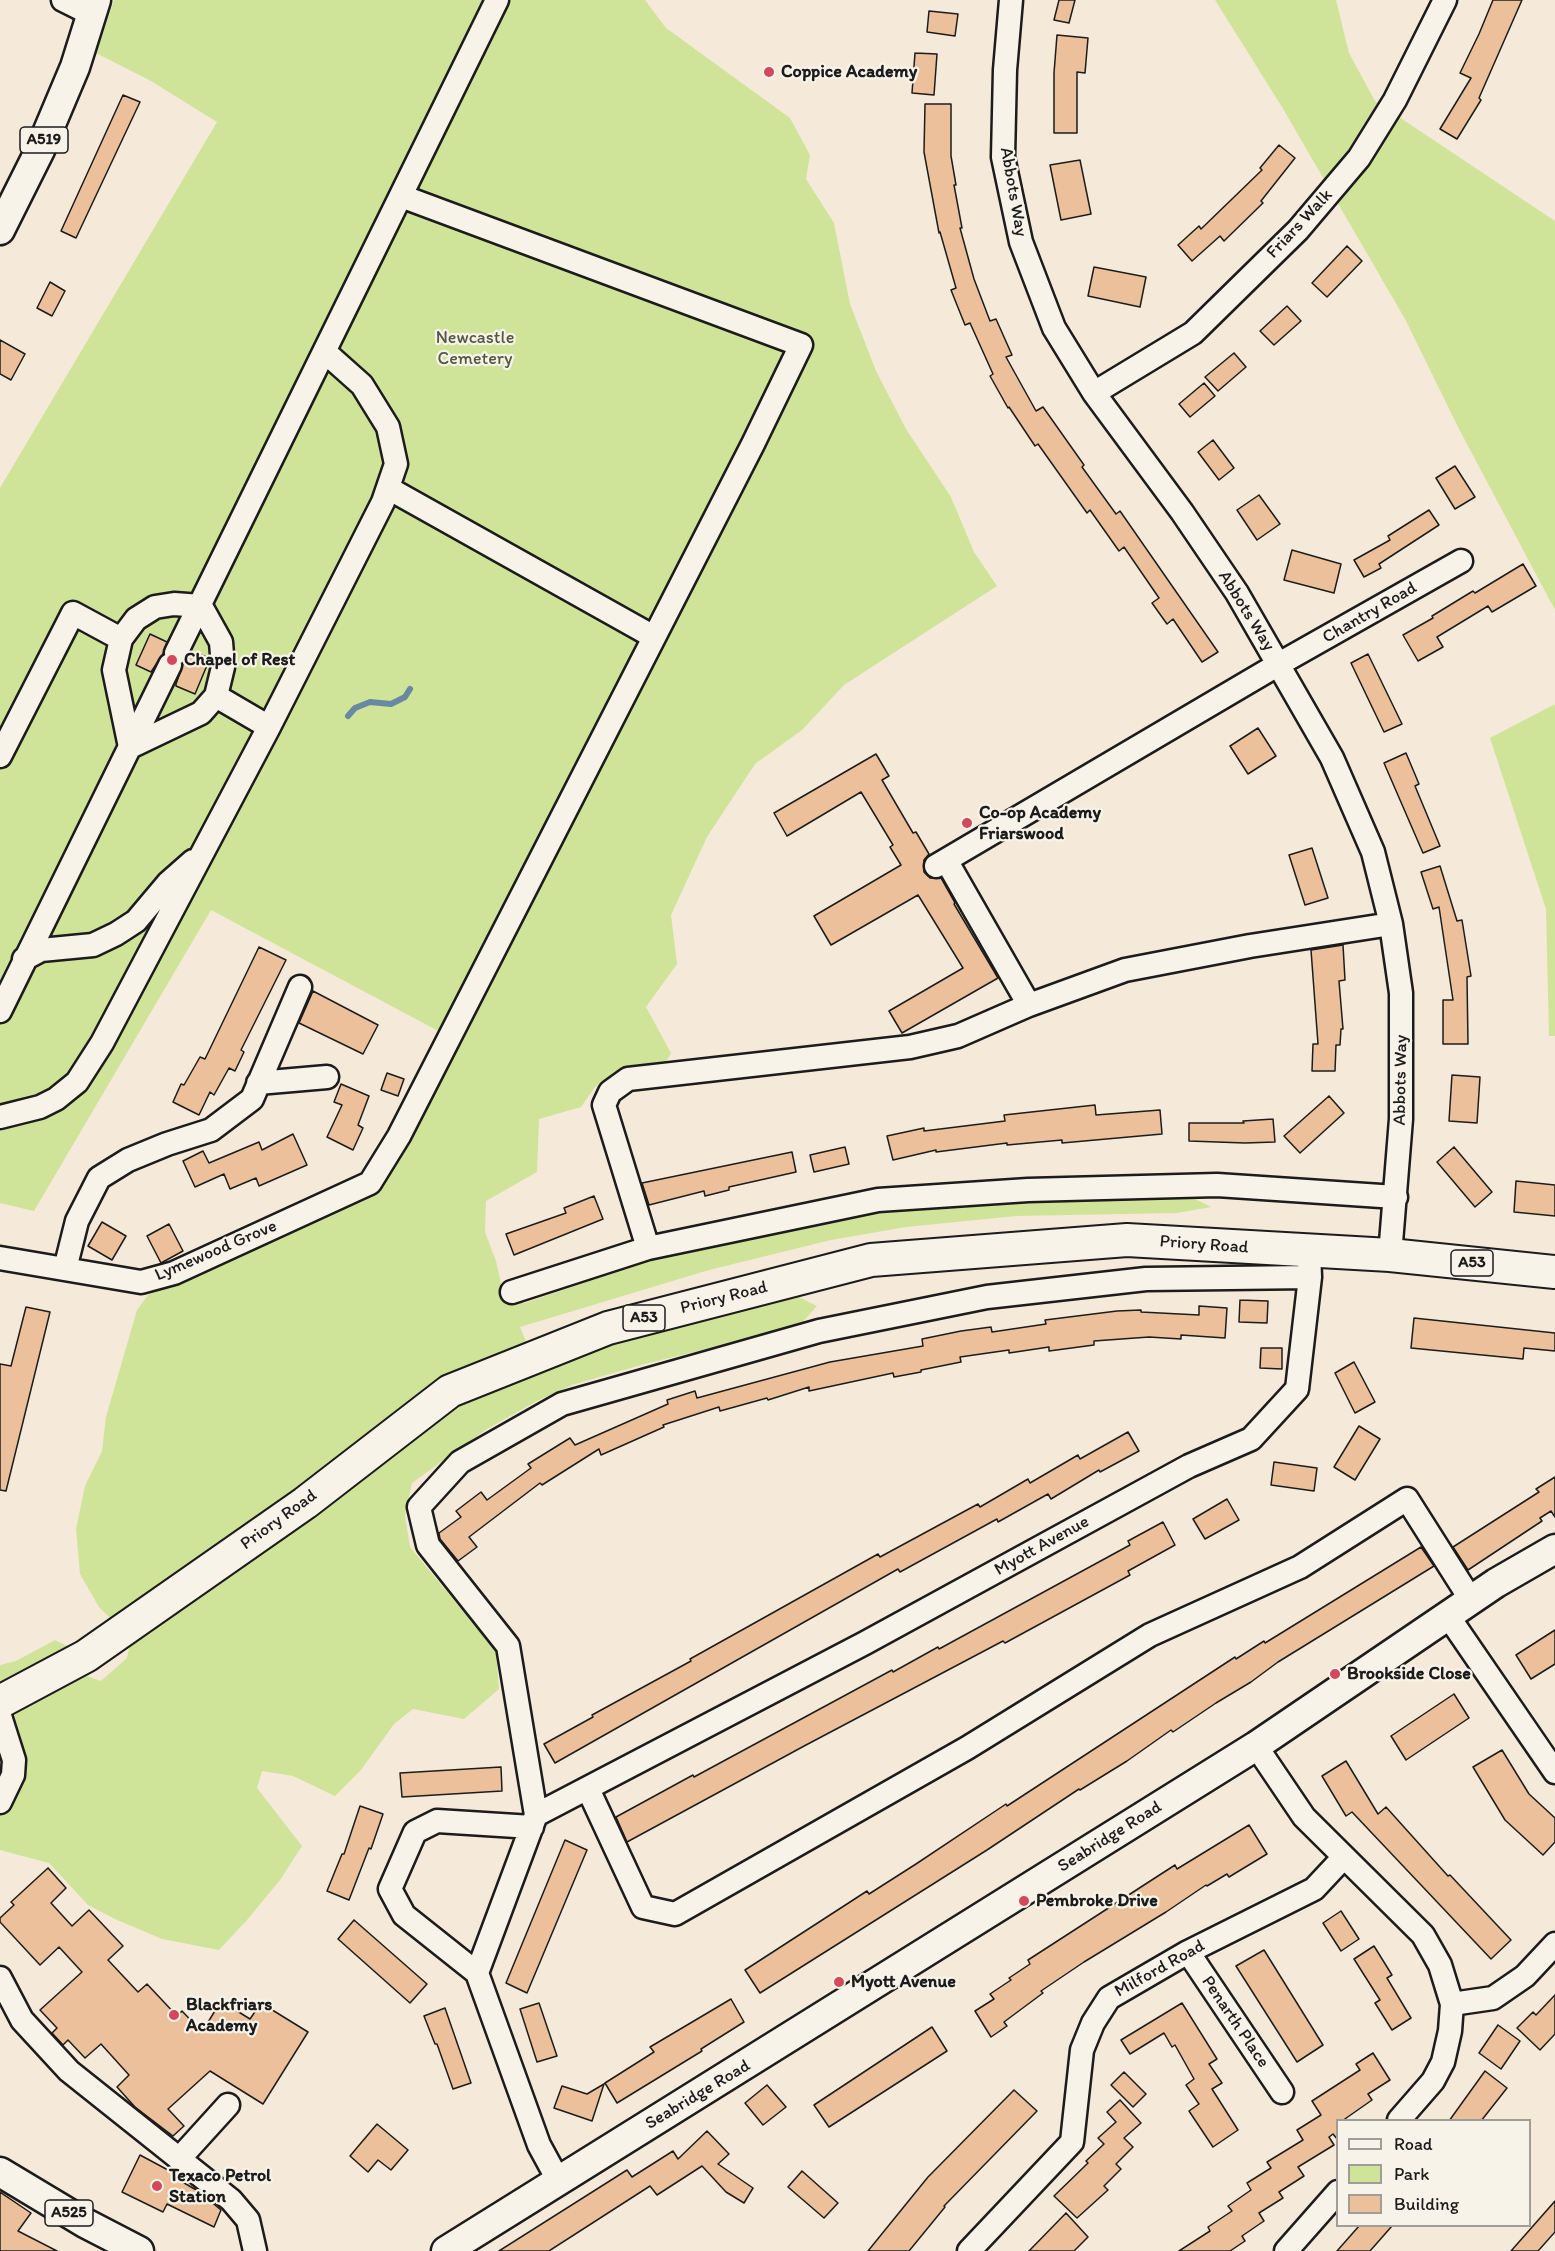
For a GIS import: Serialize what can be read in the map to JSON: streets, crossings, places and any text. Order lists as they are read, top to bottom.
{
  "streets": {
    "highway": ["Priory Road", "A53"],
    "main road": ["A519", "Seabridge Road", "A525"],
    "street": [
      "Abbots Way",
      "Friars Walk",
      "Chantry Road",
      "Lymewood Grove",
      "Myott Avenue",
      "Milford Road",
      "Penarth Place"
    ]
  },
  "crossings": [
    ["Abbots Way", "Friars Walk"],
    ["Abbots Way", "Chantry Road"],
    ["Abbots Way", "Priory Road"],
    ["Priory Road", "Myott Avenue"],
    ["Milford Road", "Penarth Place"]
  ],
  "parks": ["Newcastle Cemetery"],
  "places": [
    "Coppice Academy",
    "Chapel of Rest",
    "Co-op Academy Friarswood",
    "Brookside Close",
    "Pembroke Drive",
    "Myott Avenue",
    "Blackfriars Academy",
    "Texaco Petrol Station"
  ],
  "legend": ["Road", "Park", "Building"]
}
